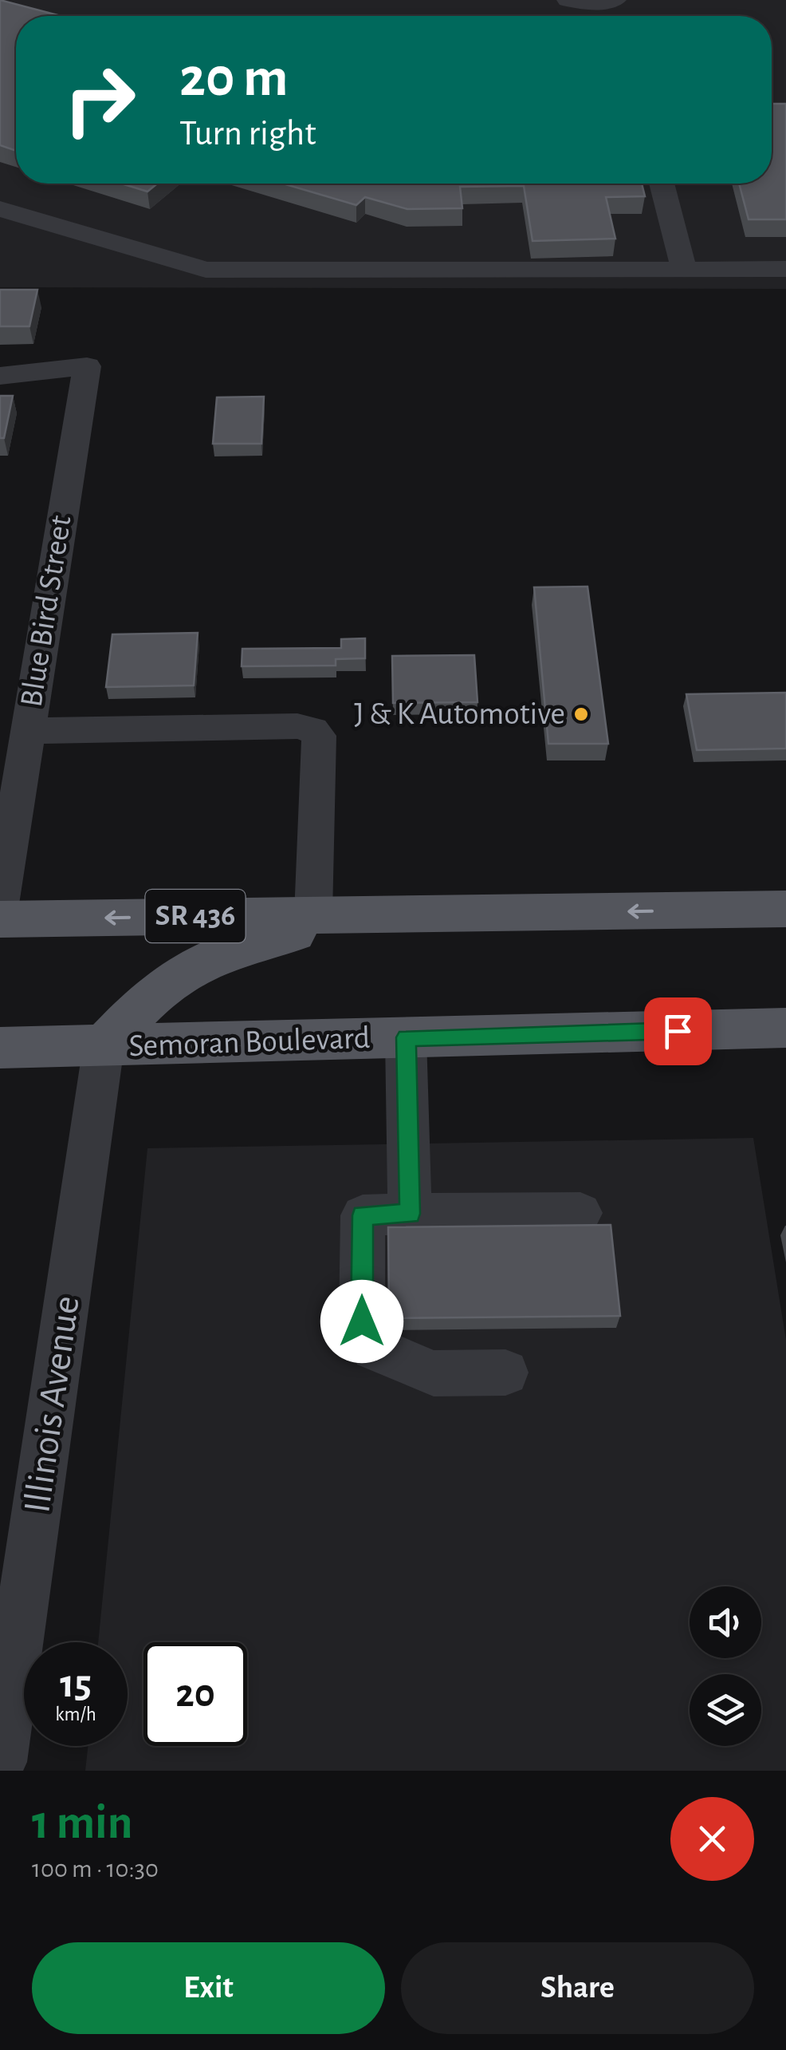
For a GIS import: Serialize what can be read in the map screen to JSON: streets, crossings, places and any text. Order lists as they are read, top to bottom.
{
  "streets": {
    "main road": ["SR 436", "Semoran Boulevard"],
    "street": ["Blue Bird Street", "Illinois Avenue"]
  },
  "crossings": [
    ["Semoran Boulevard", "Illinois Avenue"]
  ],
  "places": ["J & K Automotive"],
  "page": {
    "turn": ["20 m", "Turn right"],
    "speed": "15 km/h",
    "limit": "20",
    "heading": ["1 min", "100 m · 10:30"],
    "buttons": ["Exit", "Share"]
  }
}
